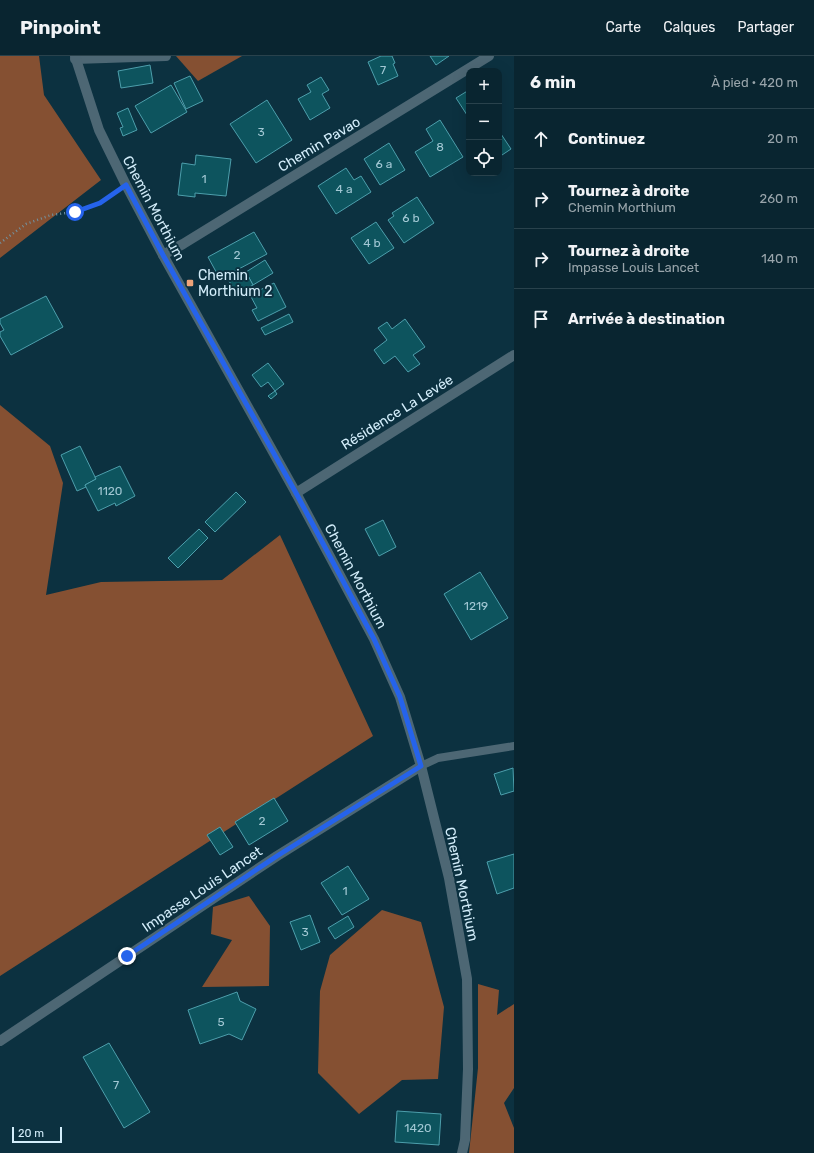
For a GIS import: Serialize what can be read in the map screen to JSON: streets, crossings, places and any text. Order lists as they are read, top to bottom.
{
  "streets": {
    "street": [
      "Chemin Pavao",
      "Chemin Morthium",
      "Résidence La Levée",
      "Impasse Louis Lancet"
    ]
  },
  "crossings": [
    ["Chemin Pavao", "Chemin Morthium"],
    ["Chemin Morthium", "Résidence La Levée"],
    ["Chemin Morthium", "Impasse Louis Lancet"]
  ],
  "places": {
    "transit": ["Chemin Morthium 2"]
  },
  "house_numbers": [
    "7",
    "3",
    "8",
    "6 a",
    "1",
    "4 a",
    "6 b",
    "4 b",
    "2",
    "1120",
    "1219",
    "2",
    "1",
    "3",
    "5",
    "7",
    "1420"
  ],
  "scale_bar": "20 m",
  "page": {
    "header": "Pinpoint",
    "nav": ["Carte", "Calques", "Partager"],
    "heading": ["6 min", "À pied · 420 m"],
    "map_buttons": ["+", "−"],
    "list": [
      ["Continuez", "20 m"],
      ["Tournez à droite", "Chemin Morthium", "260 m"],
      ["Tournez à droite", "Impasse Louis Lancet", "140 m"],
      "Arrivée à destination"
    ],
    "scale": "20 m"
  }
}
